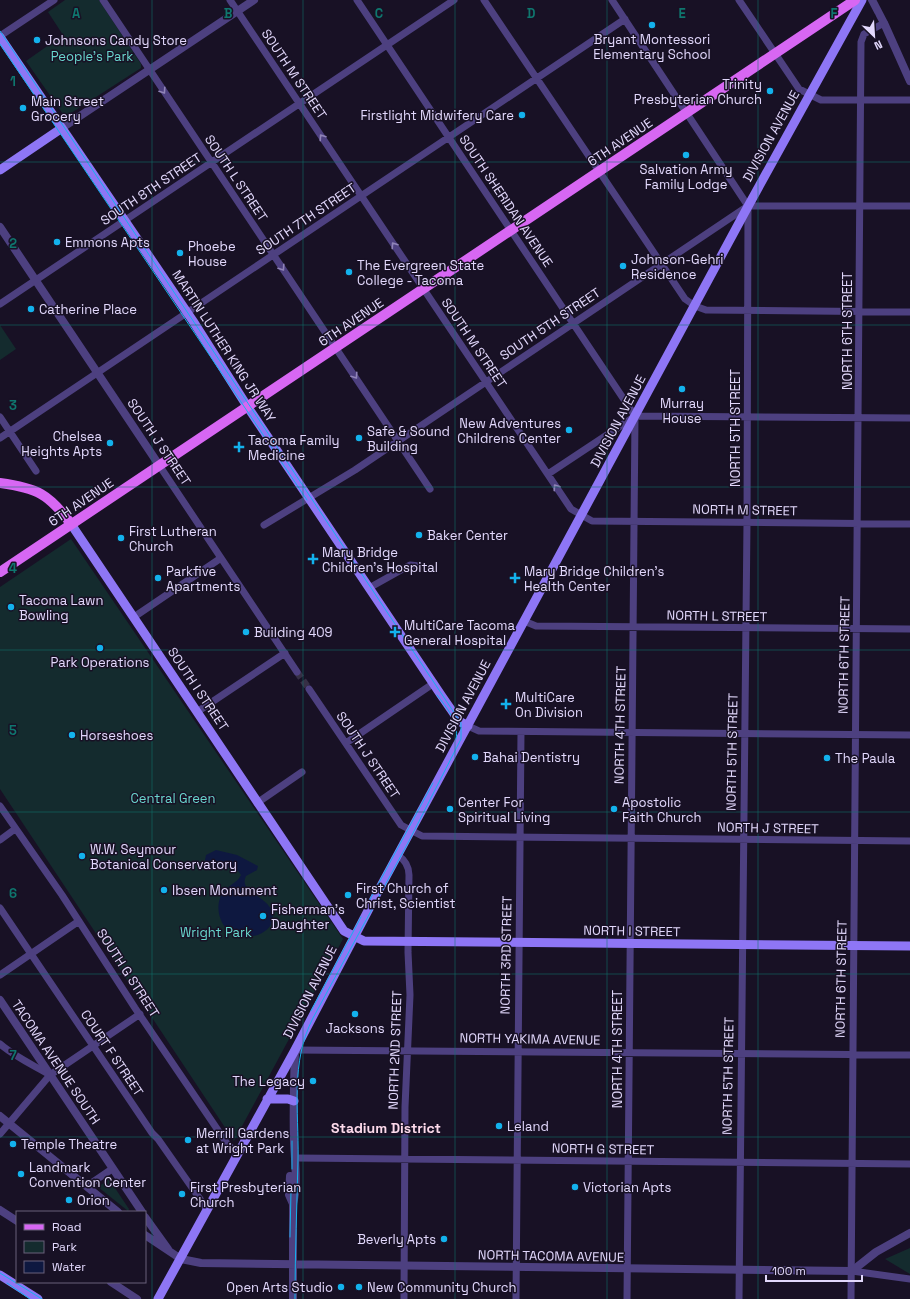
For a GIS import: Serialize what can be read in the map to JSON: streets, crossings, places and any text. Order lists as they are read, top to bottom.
{
  "streets": {
    "main road": [
      "DIVISION AVENUE",
      "6TH AVENUE",
      "MARTIN LUTHER KING JR WAY",
      "SOUTH I STREET",
      "NORTH I STREET"
    ],
    "street": [
      "SOUTH M STREET",
      "SOUTH L STREET",
      "SOUTH 8TH STREET",
      "SOUTH SHERIDAN AVENUE",
      "SOUTH 7TH STREET",
      "SOUTH 5TH STREET",
      "NORTH 6TH STREET",
      "NORTH 5TH STREET",
      "SOUTH J STREET",
      "NORTH M STREET",
      "NORTH L STREET",
      "NORTH 4TH STREET",
      "NORTH J STREET",
      "NORTH 3RD STREET",
      "SOUTH G STREET",
      "NORTH YAKIMA AVENUE",
      "NORTH 2ND STREET",
      "COURT F STREET",
      "TACOMA AVENUE SOUTH",
      "NORTH G STREET",
      "NORTH TACOMA AVENUE"
    ]
  },
  "crossings": [
    ["SOUTH M STREET", "DIVISION AVENUE"],
    ["SOUTH M STREET", "6TH AVENUE"],
    ["SOUTH M STREET", "SOUTH 8TH STREET"],
    ["SOUTH M STREET", "SOUTH 7TH STREET"],
    ["SOUTH M STREET", "SOUTH 5TH STREET"],
    ["SOUTH M STREET", "NORTH M STREET"],
    ["DIVISION AVENUE", "SOUTH SHERIDAN AVENUE"],
    ["DIVISION AVENUE", "SOUTH 5TH STREET"],
    ["DIVISION AVENUE", "MARTIN LUTHER KING JR WAY"],
    ["DIVISION AVENUE", "NORTH 5TH STREET"],
    ["DIVISION AVENUE", "SOUTH J STREET"],
    ["DIVISION AVENUE", "NORTH M STREET"],
    ["DIVISION AVENUE", "NORTH L STREET"],
    ["DIVISION AVENUE", "SOUTH I STREET"],
    ["DIVISION AVENUE", "NORTH 4TH STREET"],
    ["DIVISION AVENUE", "NORTH J STREET"],
    ["DIVISION AVENUE", "NORTH I STREET"],
    ["DIVISION AVENUE", "SOUTH G STREET"],
    ["DIVISION AVENUE", "NORTH YAKIMA AVENUE"],
    ["DIVISION AVENUE", "NORTH 2ND STREET"],
    ["DIVISION AVENUE", "COURT F STREET"],
    ["DIVISION AVENUE", "NORTH TACOMA AVENUE"],
    ["6TH AVENUE", "SOUTH L STREET"],
    ["6TH AVENUE", "SOUTH SHERIDAN AVENUE"],
    ["6TH AVENUE", "MARTIN LUTHER KING JR WAY"],
    ["6TH AVENUE", "SOUTH J STREET"],
    ["6TH AVENUE", "SOUTH I STREET"],
    ["SOUTH L STREET", "SOUTH 8TH STREET"],
    ["SOUTH L STREET", "SOUTH 7TH STREET"],
    ["SOUTH L STREET", "SOUTH 5TH STREET"],
    ["SOUTH 8TH STREET", "SOUTH SHERIDAN AVENUE"],
    ["SOUTH 8TH STREET", "MARTIN LUTHER KING JR WAY"],
    ["SOUTH 8TH STREET", "SOUTH J STREET"],
    ["SOUTH SHERIDAN AVENUE", "SOUTH 7TH STREET"],
    ["SOUTH SHERIDAN AVENUE", "SOUTH 5TH STREET"],
    ["SOUTH SHERIDAN AVENUE", "NORTH 4TH STREET"],
    ["SOUTH 7TH STREET", "MARTIN LUTHER KING JR WAY"],
    ["SOUTH 7TH STREET", "SOUTH J STREET"],
    ["SOUTH 5TH STREET", "MARTIN LUTHER KING JR WAY"],
    ["SOUTH 5TH STREET", "NORTH 5TH STREET"],
    ["NORTH 6TH STREET", "NORTH M STREET"],
    ["NORTH 6TH STREET", "NORTH L STREET"],
    ["NORTH 6TH STREET", "NORTH J STREET"],
    ["NORTH 6TH STREET", "NORTH I STREET"],
    ["NORTH 6TH STREET", "NORTH YAKIMA AVENUE"],
    ["NORTH 6TH STREET", "NORTH G STREET"],
    ["NORTH 6TH STREET", "NORTH TACOMA AVENUE"],
    ["NORTH 5TH STREET", "NORTH M STREET"],
    ["NORTH 5TH STREET", "NORTH L STREET"],
    ["NORTH 5TH STREET", "NORTH J STREET"],
    ["NORTH 5TH STREET", "NORTH I STREET"],
    ["NORTH 5TH STREET", "NORTH YAKIMA AVENUE"],
    ["NORTH 5TH STREET", "NORTH G STREET"],
    ["NORTH 5TH STREET", "NORTH TACOMA AVENUE"],
    ["SOUTH J STREET", "NORTH J STREET"],
    ["NORTH M STREET", "NORTH 4TH STREET"],
    ["NORTH L STREET", "NORTH 4TH STREET"],
    ["SOUTH I STREET", "NORTH I STREET"],
    ["NORTH 4TH STREET", "NORTH J STREET"],
    ["NORTH 4TH STREET", "NORTH I STREET"],
    ["NORTH 4TH STREET", "NORTH YAKIMA AVENUE"],
    ["NORTH 4TH STREET", "NORTH G STREET"],
    ["NORTH 4TH STREET", "NORTH TACOMA AVENUE"],
    ["NORTH J STREET", "NORTH 3RD STREET"],
    ["NORTH I STREET", "NORTH 3RD STREET"],
    ["NORTH I STREET", "NORTH 2ND STREET"],
    ["NORTH 3RD STREET", "NORTH YAKIMA AVENUE"],
    ["NORTH 3RD STREET", "NORTH G STREET"],
    ["NORTH 3RD STREET", "NORTH TACOMA AVENUE"],
    ["NORTH YAKIMA AVENUE", "NORTH 2ND STREET"],
    ["NORTH 2ND STREET", "NORTH G STREET"],
    ["NORTH 2ND STREET", "NORTH TACOMA AVENUE"]
  ],
  "one_way": ["SOUTH M STREET", "SOUTH L STREET"],
  "districts": ["Stadium District"],
  "parks": ["People's Park", "Central Green", "Wright Park"],
  "places": {
    "other": [
      "Bryant Montessori Elementary School",
      "Johnsons Candy Store",
      "Trinity Presbyterian Church",
      "Main Street Grocery",
      "Firstlight Midwifery Care",
      "Salvation Army Family Lodge",
      "Emmons Apts",
      "Phoebe House",
      "Johnson-Gehri Residence",
      "The Evergreen State College - Tacoma",
      "Catherine Place",
      "Murray House",
      "New Adventures Childrens Center",
      "Safe & Sound Building",
      "Chelsea Heights Apts",
      "Baker Center",
      "First Lutheran Church",
      "Parkfive Apartments",
      "Tacoma Lawn Bowling",
      "Building 409",
      "Park Operations",
      "Horseshoes",
      "Bahai Dentistry",
      "The Paula",
      "Center For Spiritual Living",
      "Apostolic Faith Church",
      "W.W. Seymour Botanical Conservatory",
      "Ibsen Monument",
      "First Church of Christ, Scientist",
      "Fisherman’s Daughter",
      "Jacksons",
      "The Legacy",
      "Leland",
      "Merrill Gardens at Wright Park",
      "Temple Theatre",
      "Landmark Convention Center",
      "Victorian Apts",
      "First Presbyterian Church",
      "Orion",
      "Beverly Apts",
      "Open Arts Studio",
      "New Community Church"
    ],
    "health": [
      "Tacoma Family Medicine",
      "Mary Bridge Children's Hospital",
      "Mary Bridge Children's Health Center",
      "MultiCare Tacoma General Hospital",
      "MultiCare On Division"
    ]
  },
  "legend": ["Road", "Park", "Water"],
  "scale_bar": "100 m",
  "north": "bottom right",
  "grid": {
    "columns": [
      "A",
      "B",
      "C",
      "D",
      "E",
      "F"
    ],
    "rows": [
      "1",
      "2",
      "3",
      "4",
      "5",
      "6",
      "7"
    ]
  }
}
